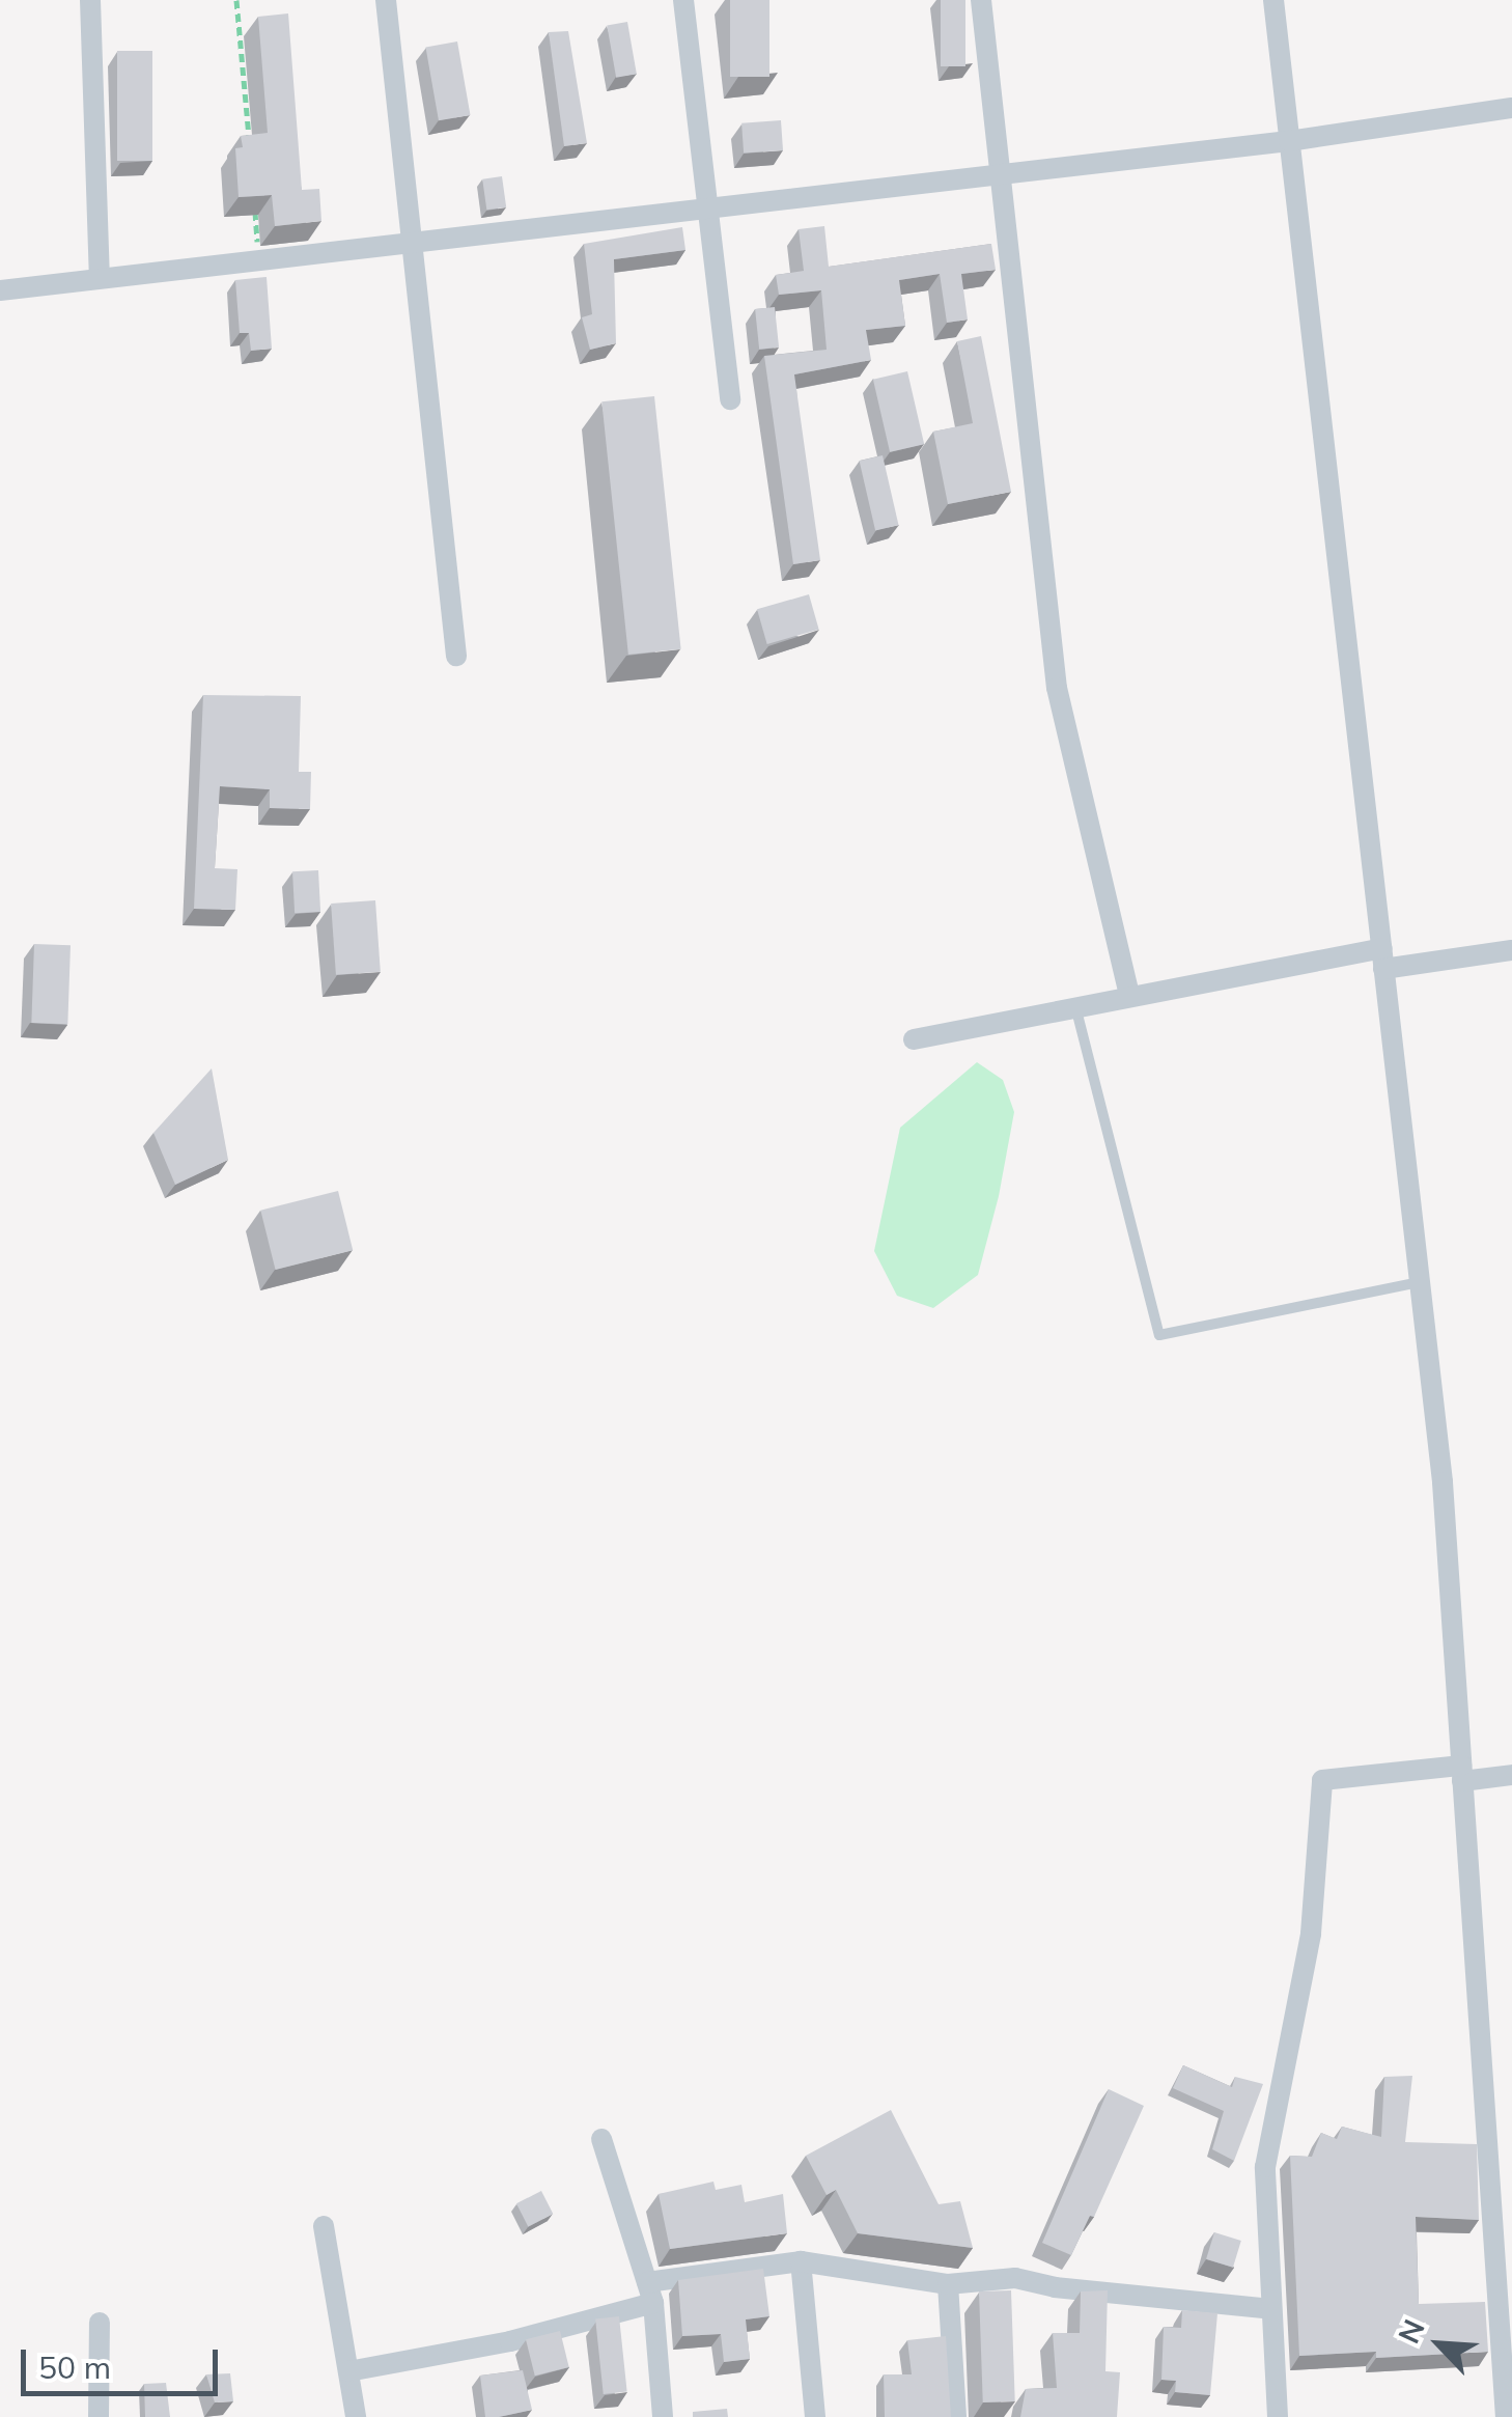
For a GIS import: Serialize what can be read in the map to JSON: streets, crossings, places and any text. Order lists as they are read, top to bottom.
{
  "scale_bar": "50 m",
  "north": "top left"
}
